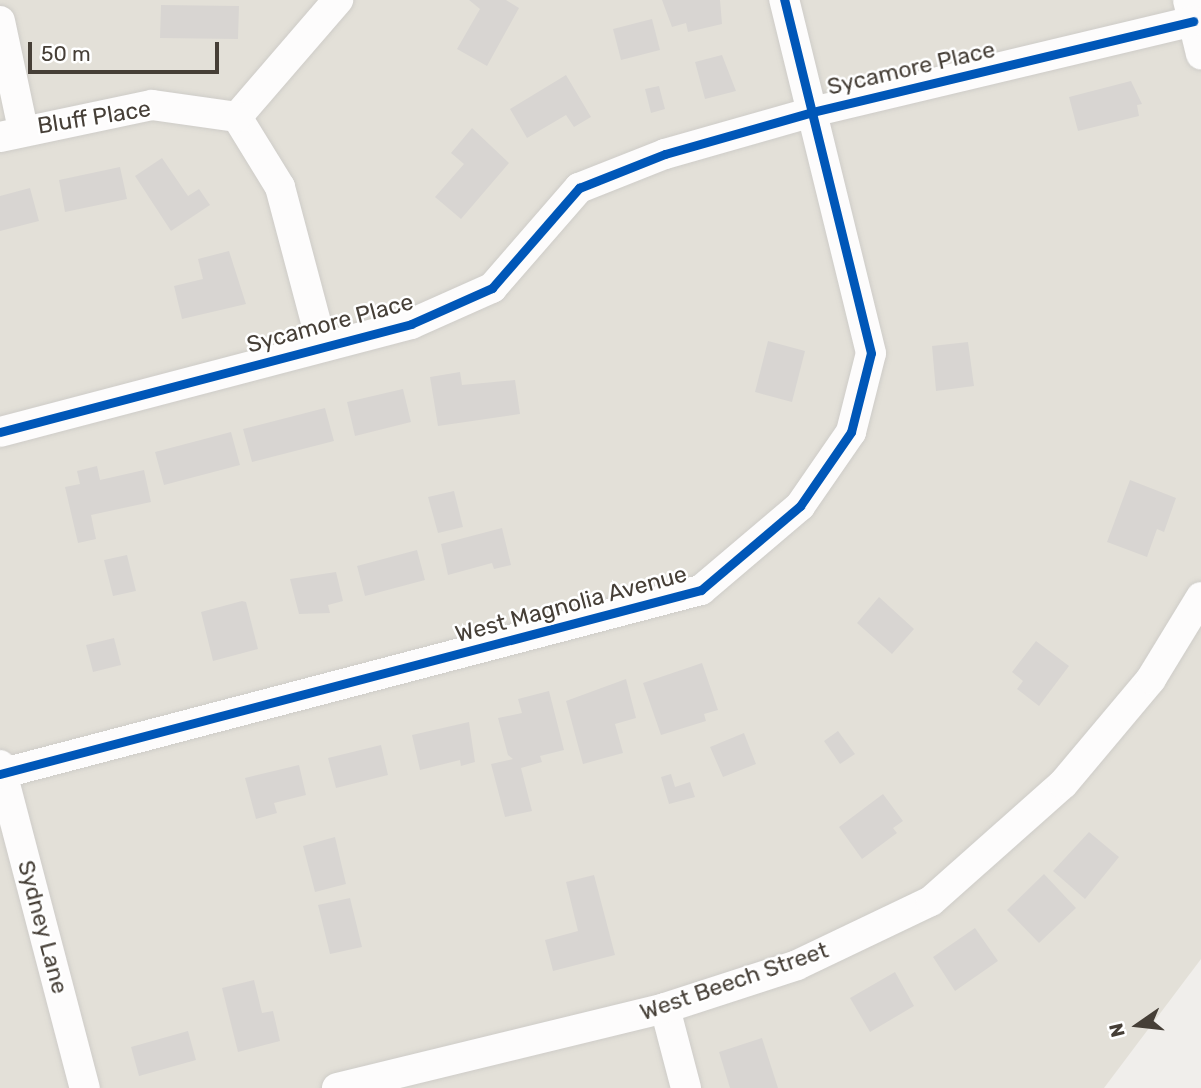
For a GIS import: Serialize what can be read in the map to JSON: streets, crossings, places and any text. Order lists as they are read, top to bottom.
{
  "streets": {
    "street": [
      "Sycamore Place",
      "Bluff Place",
      "West Magnolia Avenue",
      "Sydney Lane",
      "West Beech Street"
    ]
  },
  "crossings": [
    ["Sycamore Place", "West Magnolia Avenue"],
    ["West Magnolia Avenue", "Sydney Lane"]
  ],
  "scale_bar": "50 m",
  "north": "left"
}
